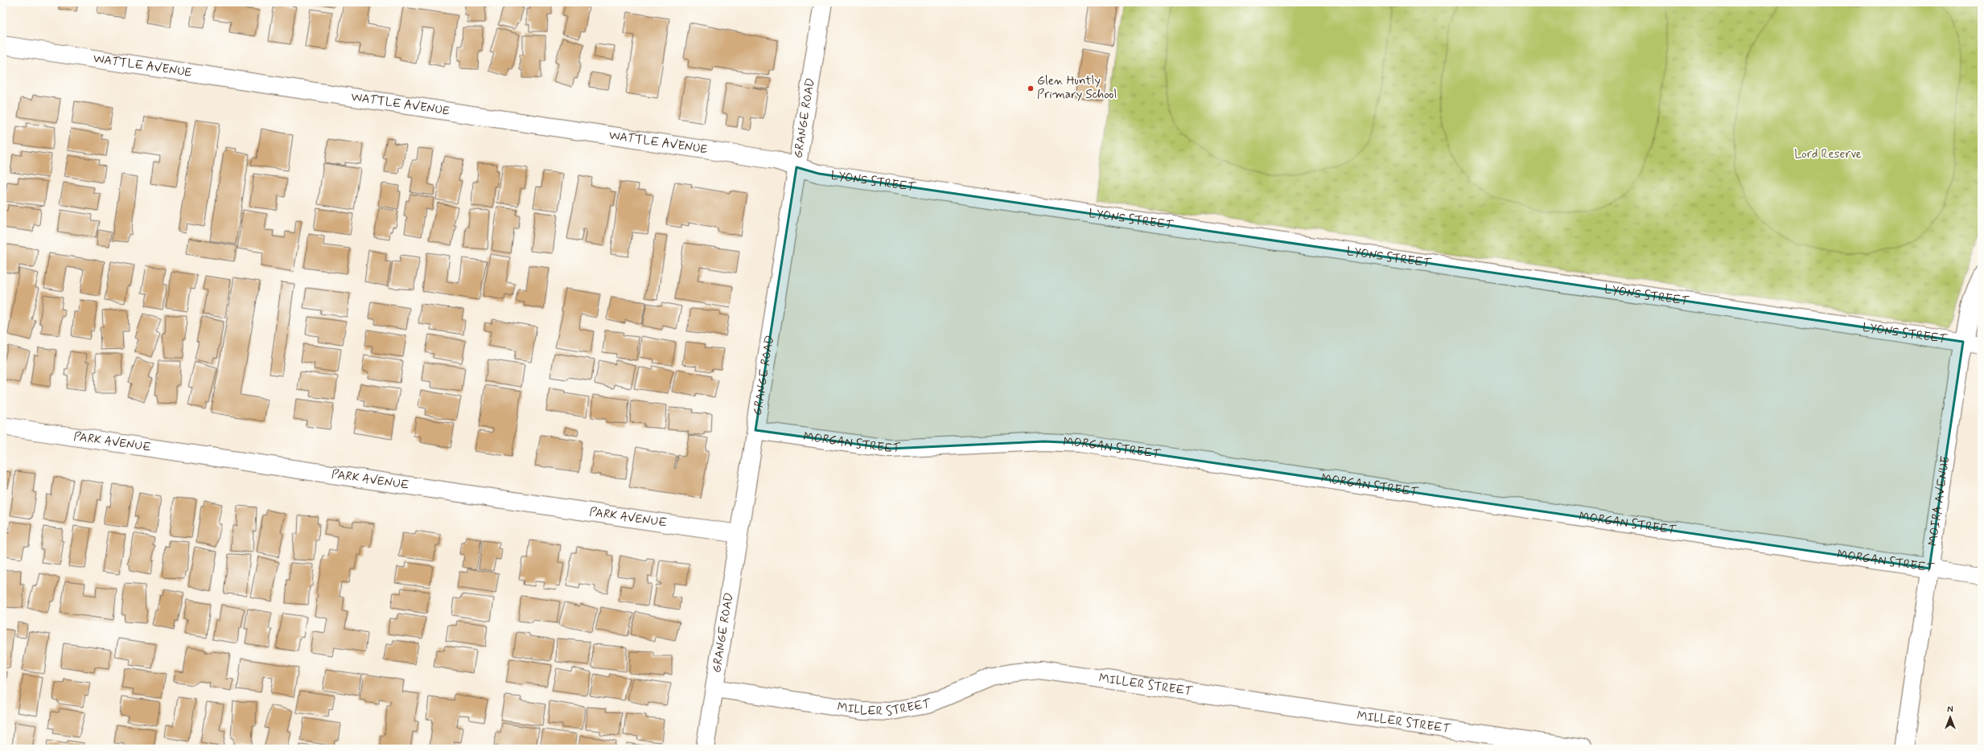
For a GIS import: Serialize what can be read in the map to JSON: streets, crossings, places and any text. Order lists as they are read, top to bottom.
{
  "streets": {
    "street": [
      "WATTLE AVENUE",
      "GRANGE ROAD",
      "LYONS STREET",
      "PARK AVENUE",
      "MORGAN STREET",
      "MOIRA AVENUE",
      "MILLER STREET"
    ]
  },
  "crossings": [
    ["WATTLE AVENUE", "GRANGE ROAD"],
    ["WATTLE AVENUE", "LYONS STREET"],
    ["GRANGE ROAD", "LYONS STREET"],
    ["GRANGE ROAD", "PARK AVENUE"],
    ["GRANGE ROAD", "MORGAN STREET"],
    ["GRANGE ROAD", "MILLER STREET"],
    ["LYONS STREET", "MOIRA AVENUE"],
    ["MORGAN STREET", "MOIRA AVENUE"]
  ],
  "parks": ["Lord Reserve"],
  "places": ["Glen Huntly Primary School"],
  "north": "top"
}
